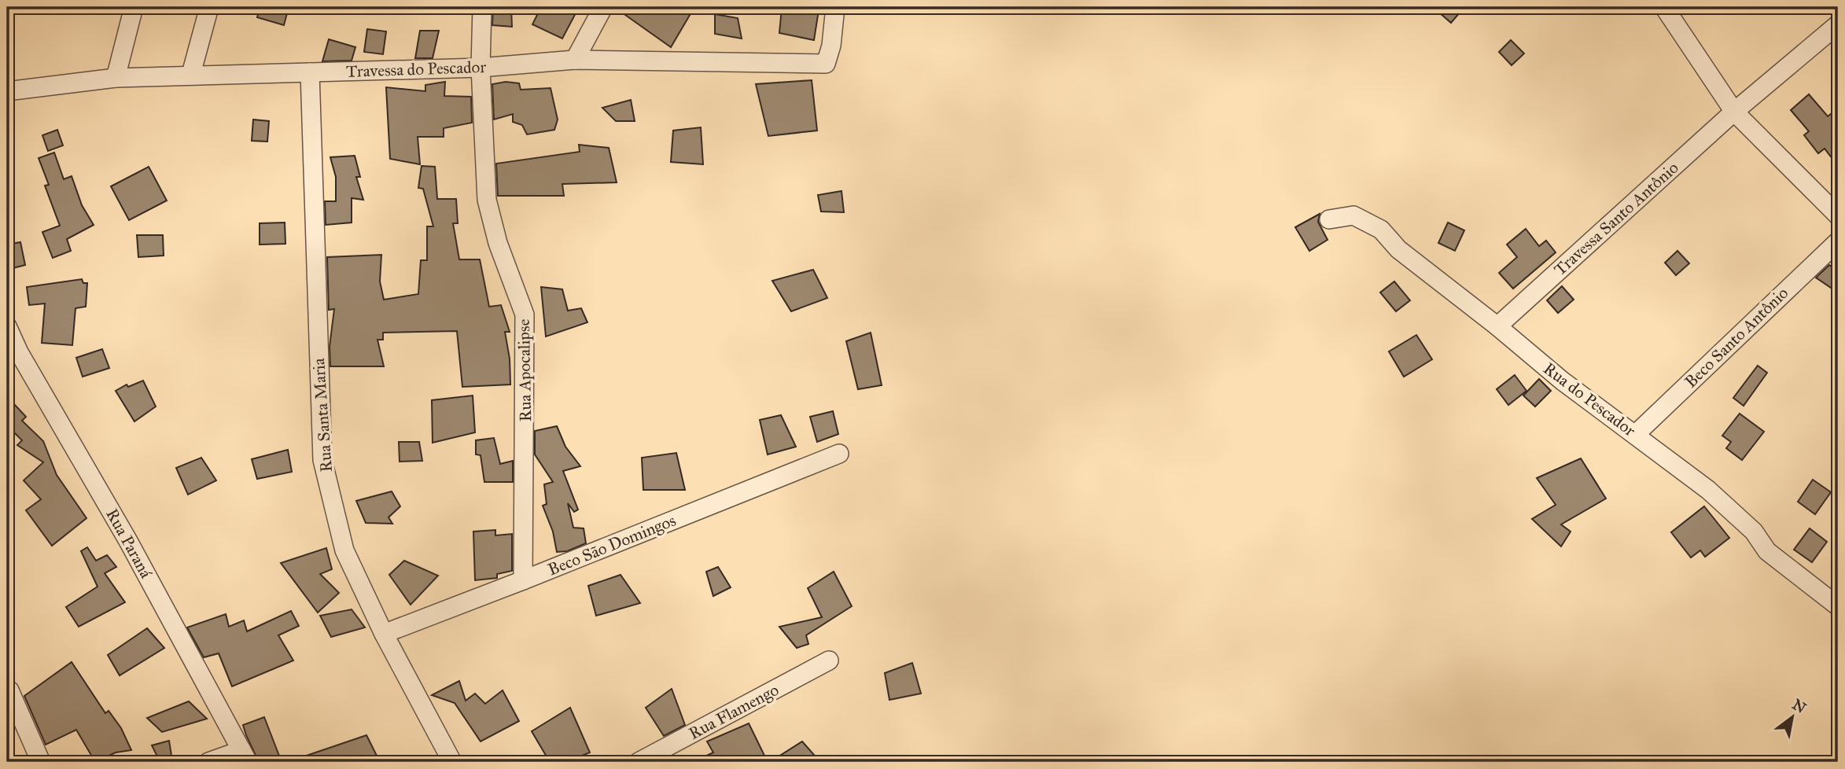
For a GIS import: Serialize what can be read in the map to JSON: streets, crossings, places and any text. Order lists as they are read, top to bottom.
{
  "streets": {
    "street": [
      "Travessa do Pescador",
      "Travessa Santo Antônio",
      "Beco Santo Antônio",
      "Rua Apocalipse",
      "Rua do Pescador",
      "Rua Santa Maria",
      "Rua Paraná",
      "Beco São Domingos",
      "Rua Flamengo"
    ]
  },
  "crossings": [
    ["Travessa do Pescador", "Rua Apocalipse"],
    ["Travessa do Pescador", "Rua Santa Maria"],
    ["Travessa Santo Antônio", "Rua do Pescador"],
    ["Beco Santo Antônio", "Rua do Pescador"],
    ["Rua Apocalipse", "Beco São Domingos"],
    ["Rua Santa Maria", "Beco São Domingos"]
  ],
  "north": "top right"
}
